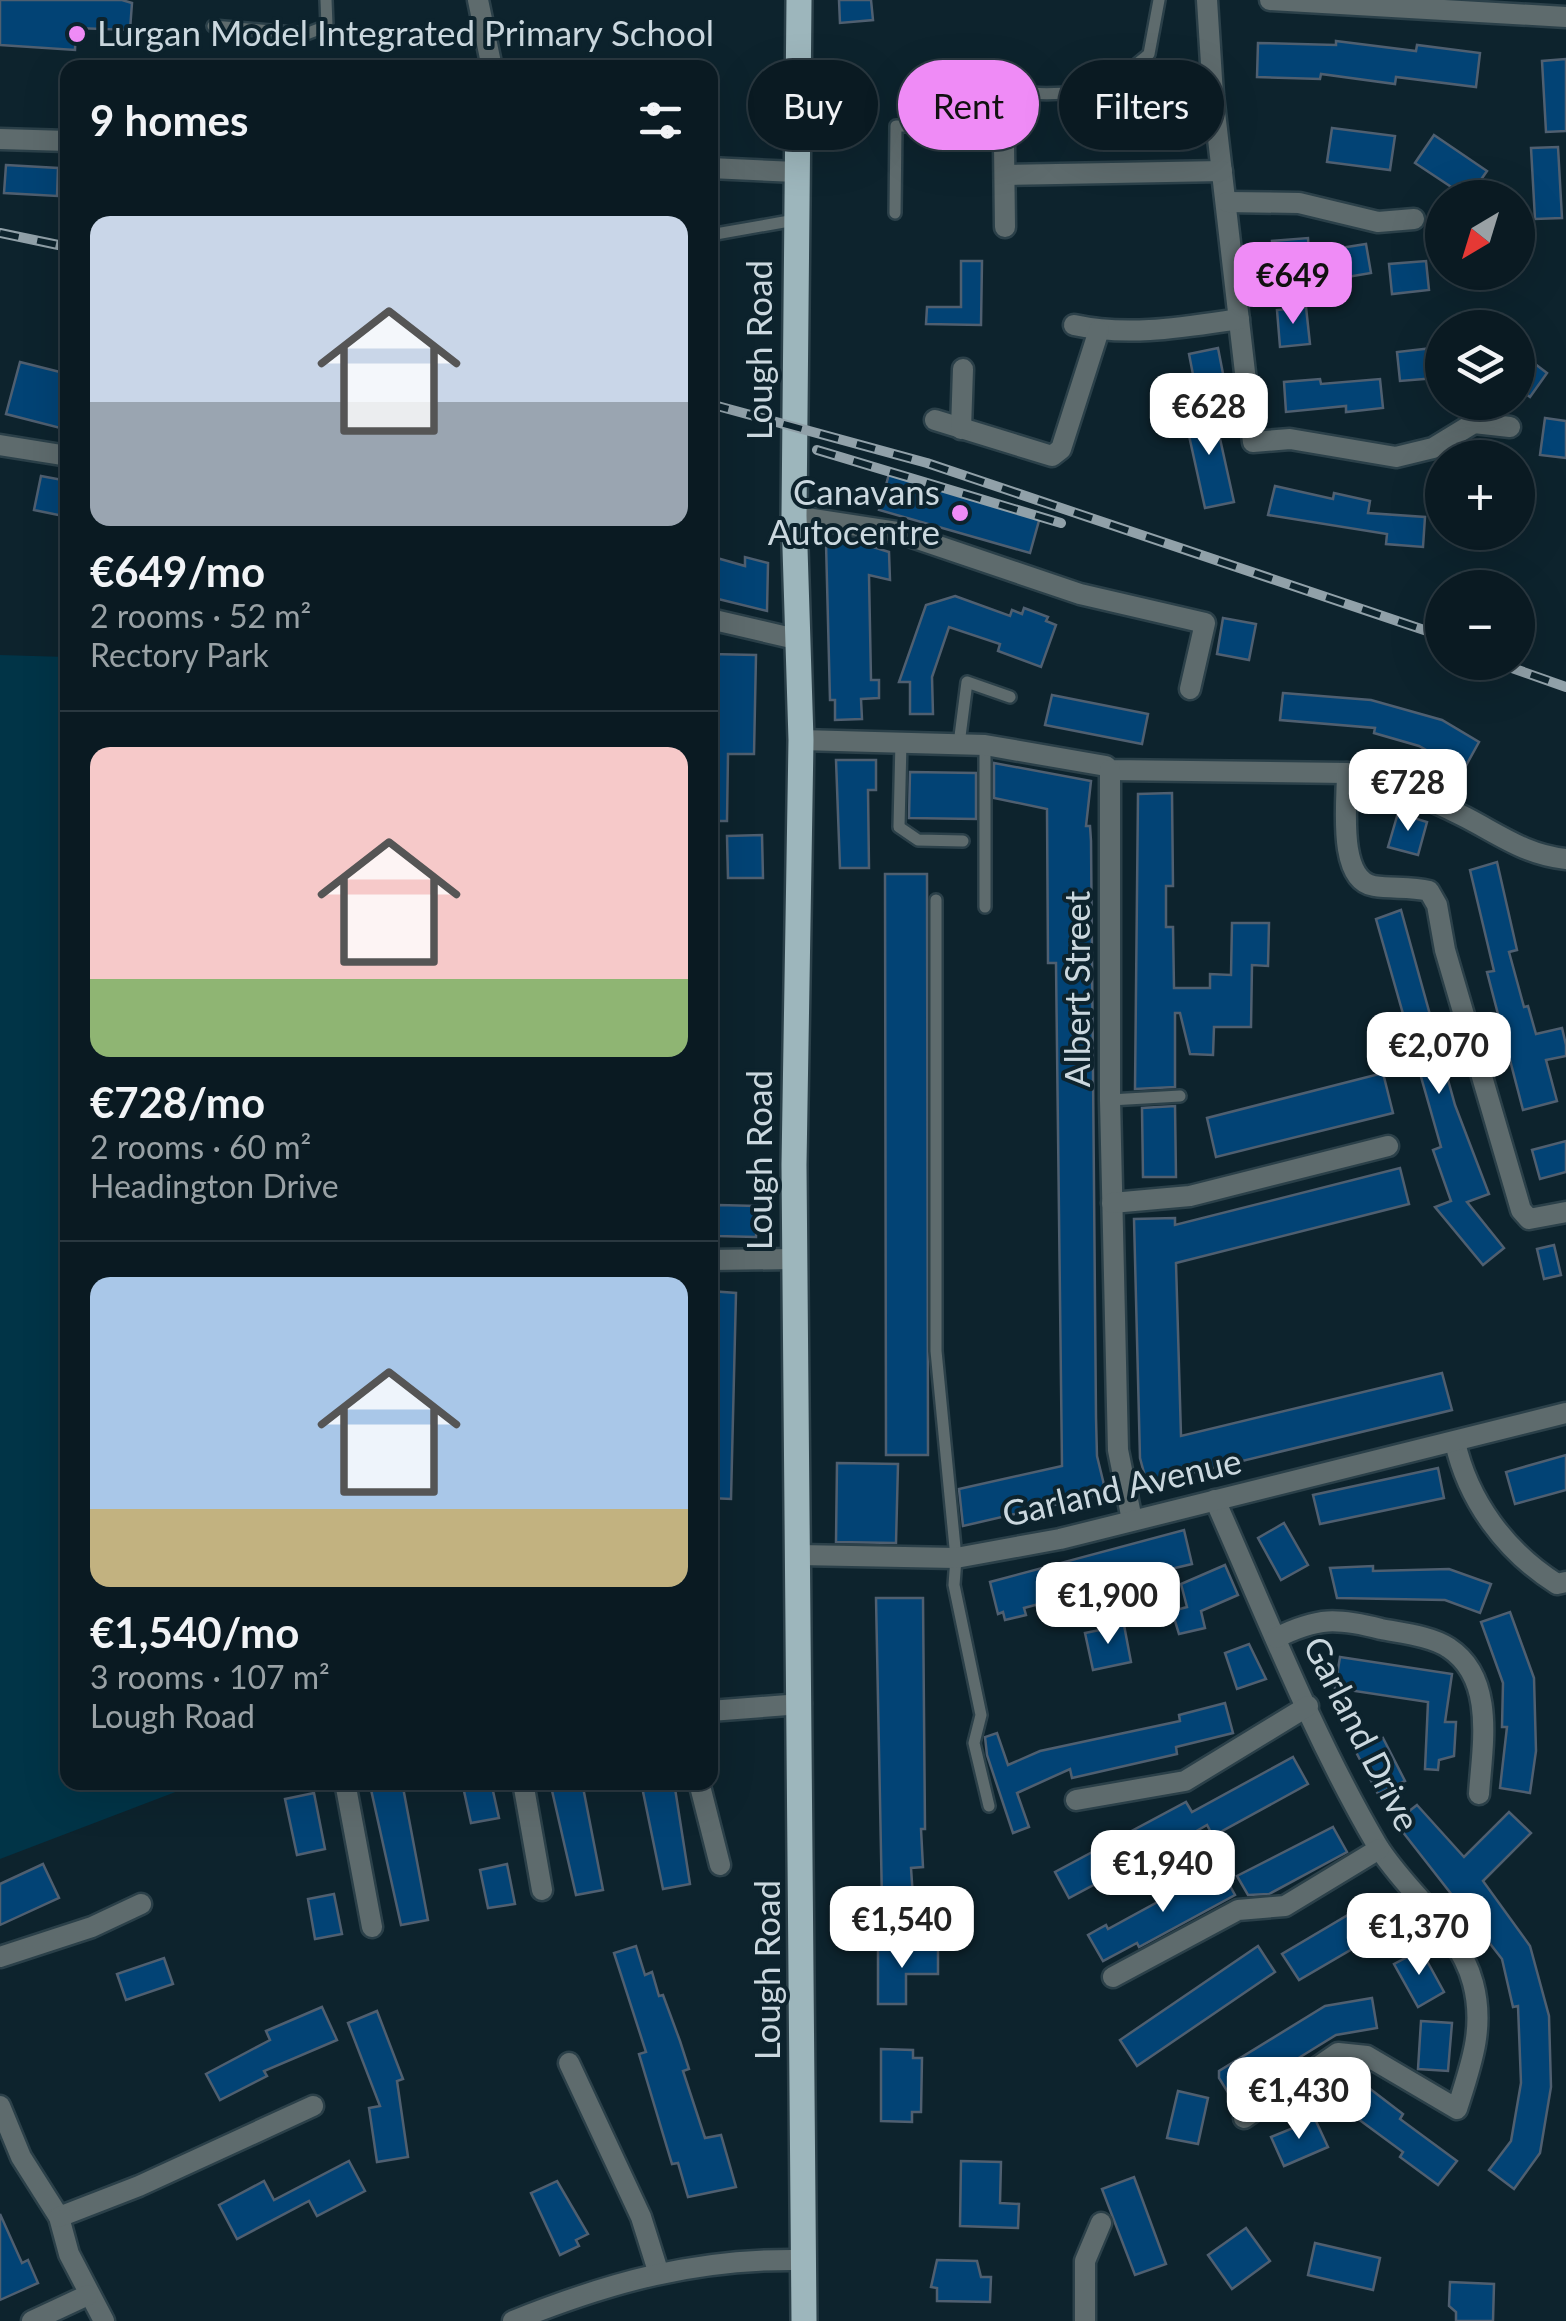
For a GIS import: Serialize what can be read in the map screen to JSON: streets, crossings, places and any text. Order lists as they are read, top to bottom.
{
  "streets": {
    "main road": ["Lough Road"],
    "street": ["Albert Street", "Garland Avenue", "Garland Drive"]
  },
  "crossings": [
    ["Lough Road", "Garland Avenue"],
    ["Albert Street", "Garland Avenue"],
    ["Garland Avenue", "Garland Drive"]
  ],
  "places": ["Lurgan Model Integrated Primary School", "Canavans Autocentre"],
  "north": "bottom left",
  "page": {
    "chip": ["Buy", "Rent", "Filters"],
    "heading": "9 homes",
    "map_buttons": ["+", "−"],
    "list": [
      {
        "name": "€649/mo",
        "note": "2 rooms · 52 m² · Rectory Park"
      },
      {
        "name": "€728/mo",
        "note": "2 rooms · 60 m² · Headington Drive"
      },
      {
        "name": "€1,540/mo",
        "note": "3 rooms · 107 m² · Lough Road"
      }
    ],
    "price": [
      "€649",
      "€628",
      "€728",
      "€2,070",
      "€1,900",
      "€1,940",
      "€1,540",
      "€1,370",
      "€1,430"
    ]
  }
}
